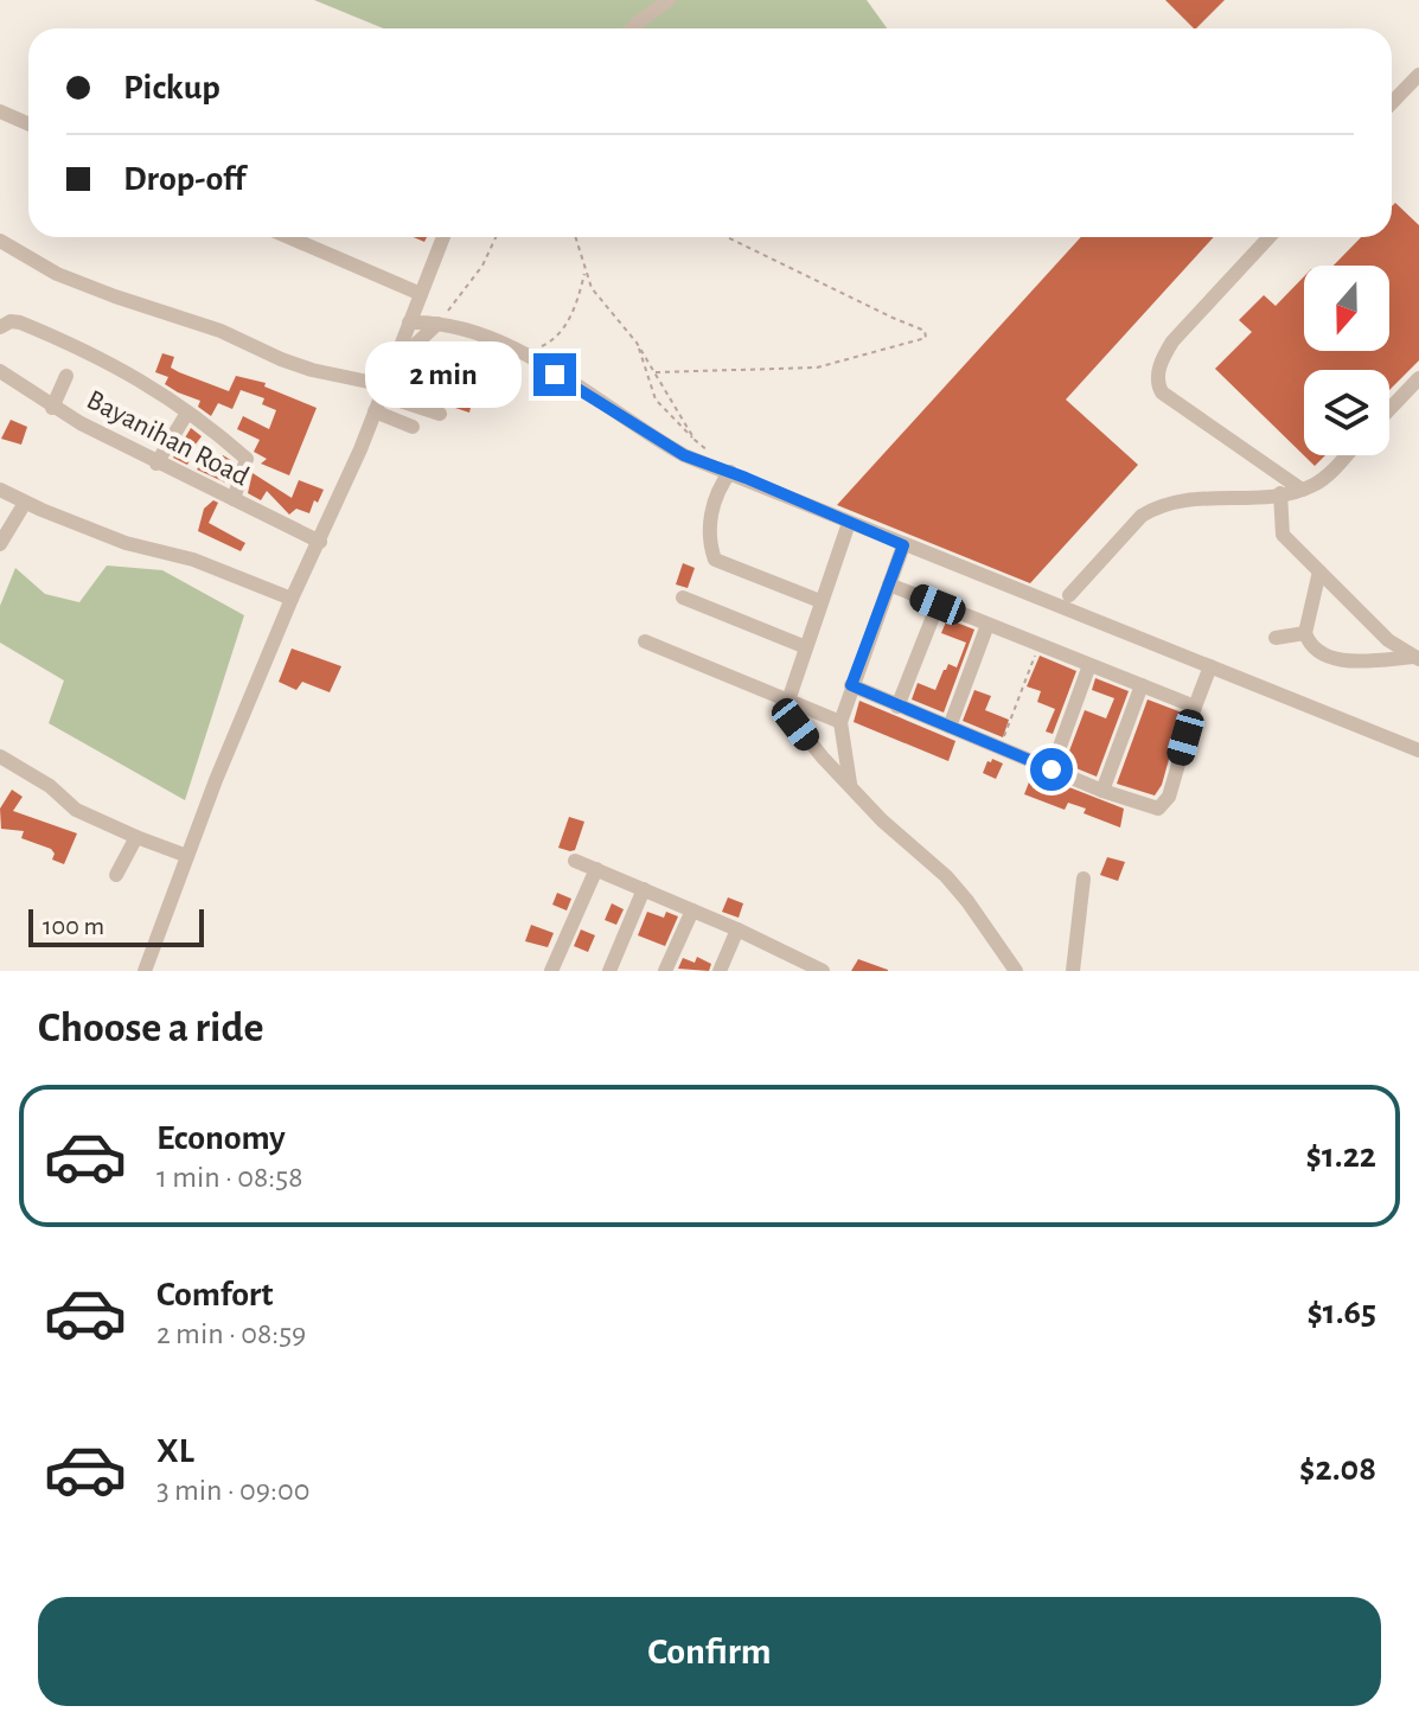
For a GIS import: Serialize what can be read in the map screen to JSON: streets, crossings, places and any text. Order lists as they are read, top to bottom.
{
  "streets": {
    "street": ["Bayanihan Road"]
  },
  "scale_bar": "100 m",
  "north": "bottom",
  "page": {
    "banner": ["Pickup", "Drop-off"],
    "bubble": "2 min",
    "scale": "100 m",
    "heading": "Choose a ride",
    "list": [
      {
        "name": "Economy",
        "note": "1 min · 08:58",
        "value": "$1.22"
      },
      {
        "name": "Comfort",
        "note": "2 min · 08:59",
        "value": "$1.65"
      },
      {
        "name": "XL",
        "note": "3 min · 09:00",
        "value": "$2.08"
      }
    ],
    "buttons": "Confirm"
  }
}
